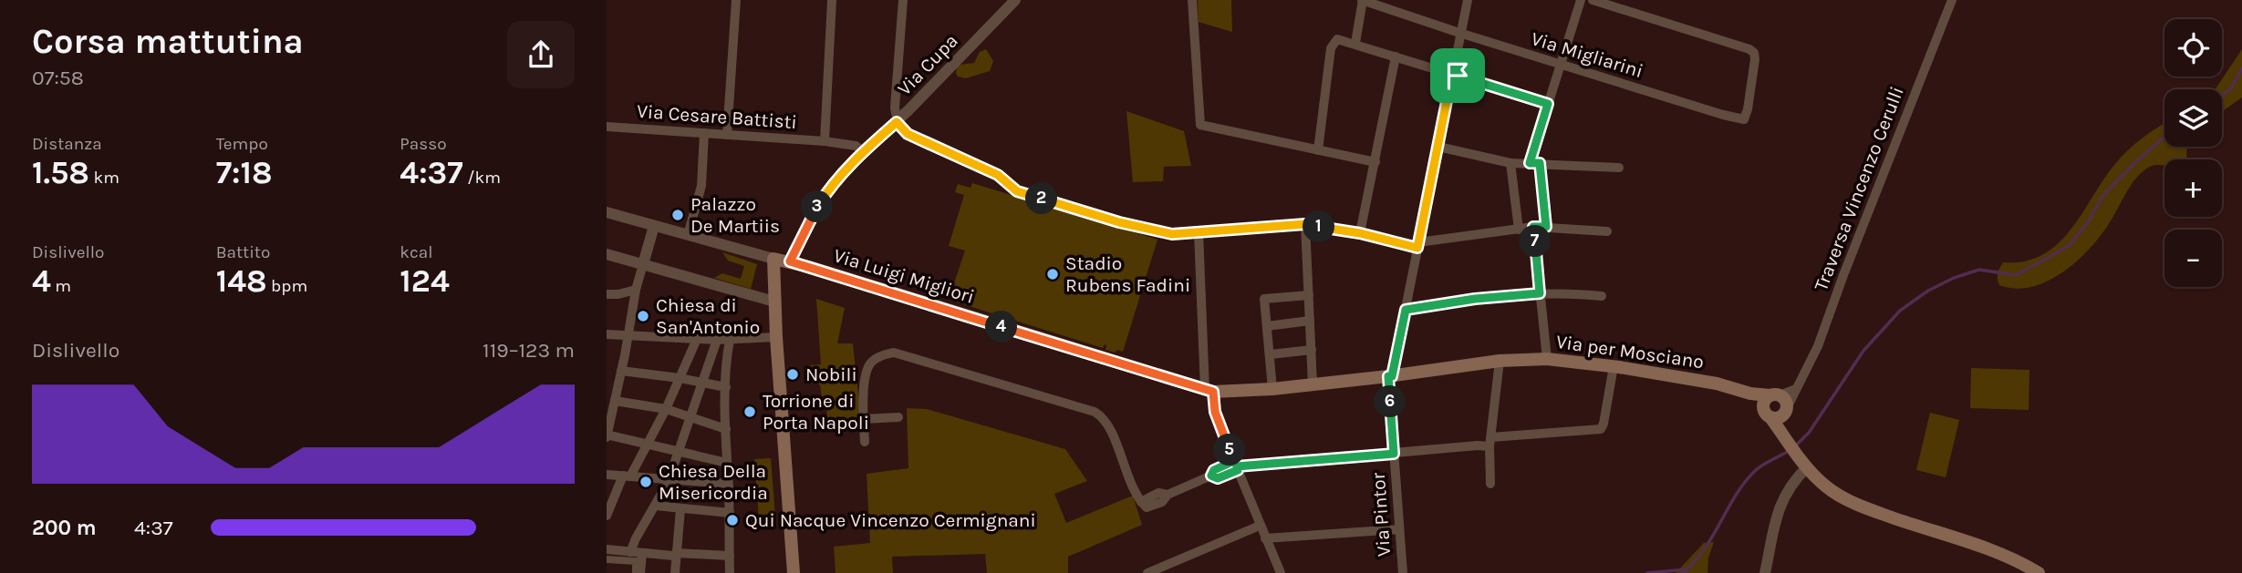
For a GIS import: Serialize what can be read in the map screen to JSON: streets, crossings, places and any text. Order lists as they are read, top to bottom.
{
  "streets": {
    "main road": ["Via Luigi Migliori", "Via per Mosciano"],
    "street": [
      "Via Migliarini",
      "Via Cupa",
      "Via Cesare Battisti",
      "Traversa Vincenzo Cerulli",
      "Via Pintor"
    ]
  },
  "crossings": [
    ["Via Migliarini", "Via Pintor"],
    ["Via Cupa", "Via Cesare Battisti"],
    ["Via Cupa", "Via Luigi Migliori"],
    ["Traversa Vincenzo Cerulli", "Via per Mosciano"],
    ["Via Luigi Migliori", "Via per Mosciano"],
    ["Via per Mosciano", "Via Pintor"]
  ],
  "places": [
    "Palazzo De Martiis",
    "Stadio Rubens Fadini",
    "Chiesa di San'Antonio",
    "Nobili",
    "Torrione di Porta Napoli",
    "Chiesa Della Misericordia",
    "Qui Nacque Vincenzo Cermignani"
  ],
  "page": {
    "heading": ["Corsa mattutina", "07:58"],
    "map_buttons": ["+", "−"],
    "stats": [
      ["Distanza", "1.58 km"],
      ["Tempo", "7:18"],
      ["Passo", "4:37 /km"],
      ["Dislivello", "4 m"],
      ["Battito", "148 bpm"],
      ["kcal", "124"]
    ],
    "pins": [
      "2",
      "3",
      "1",
      "7",
      "4",
      "6",
      "5"
    ],
    "chart": ["Dislivello", "119–123 m"],
    "list": [
      {
        "name": "200 m",
        "note": "4:37"
      }
    ]
  }
}
